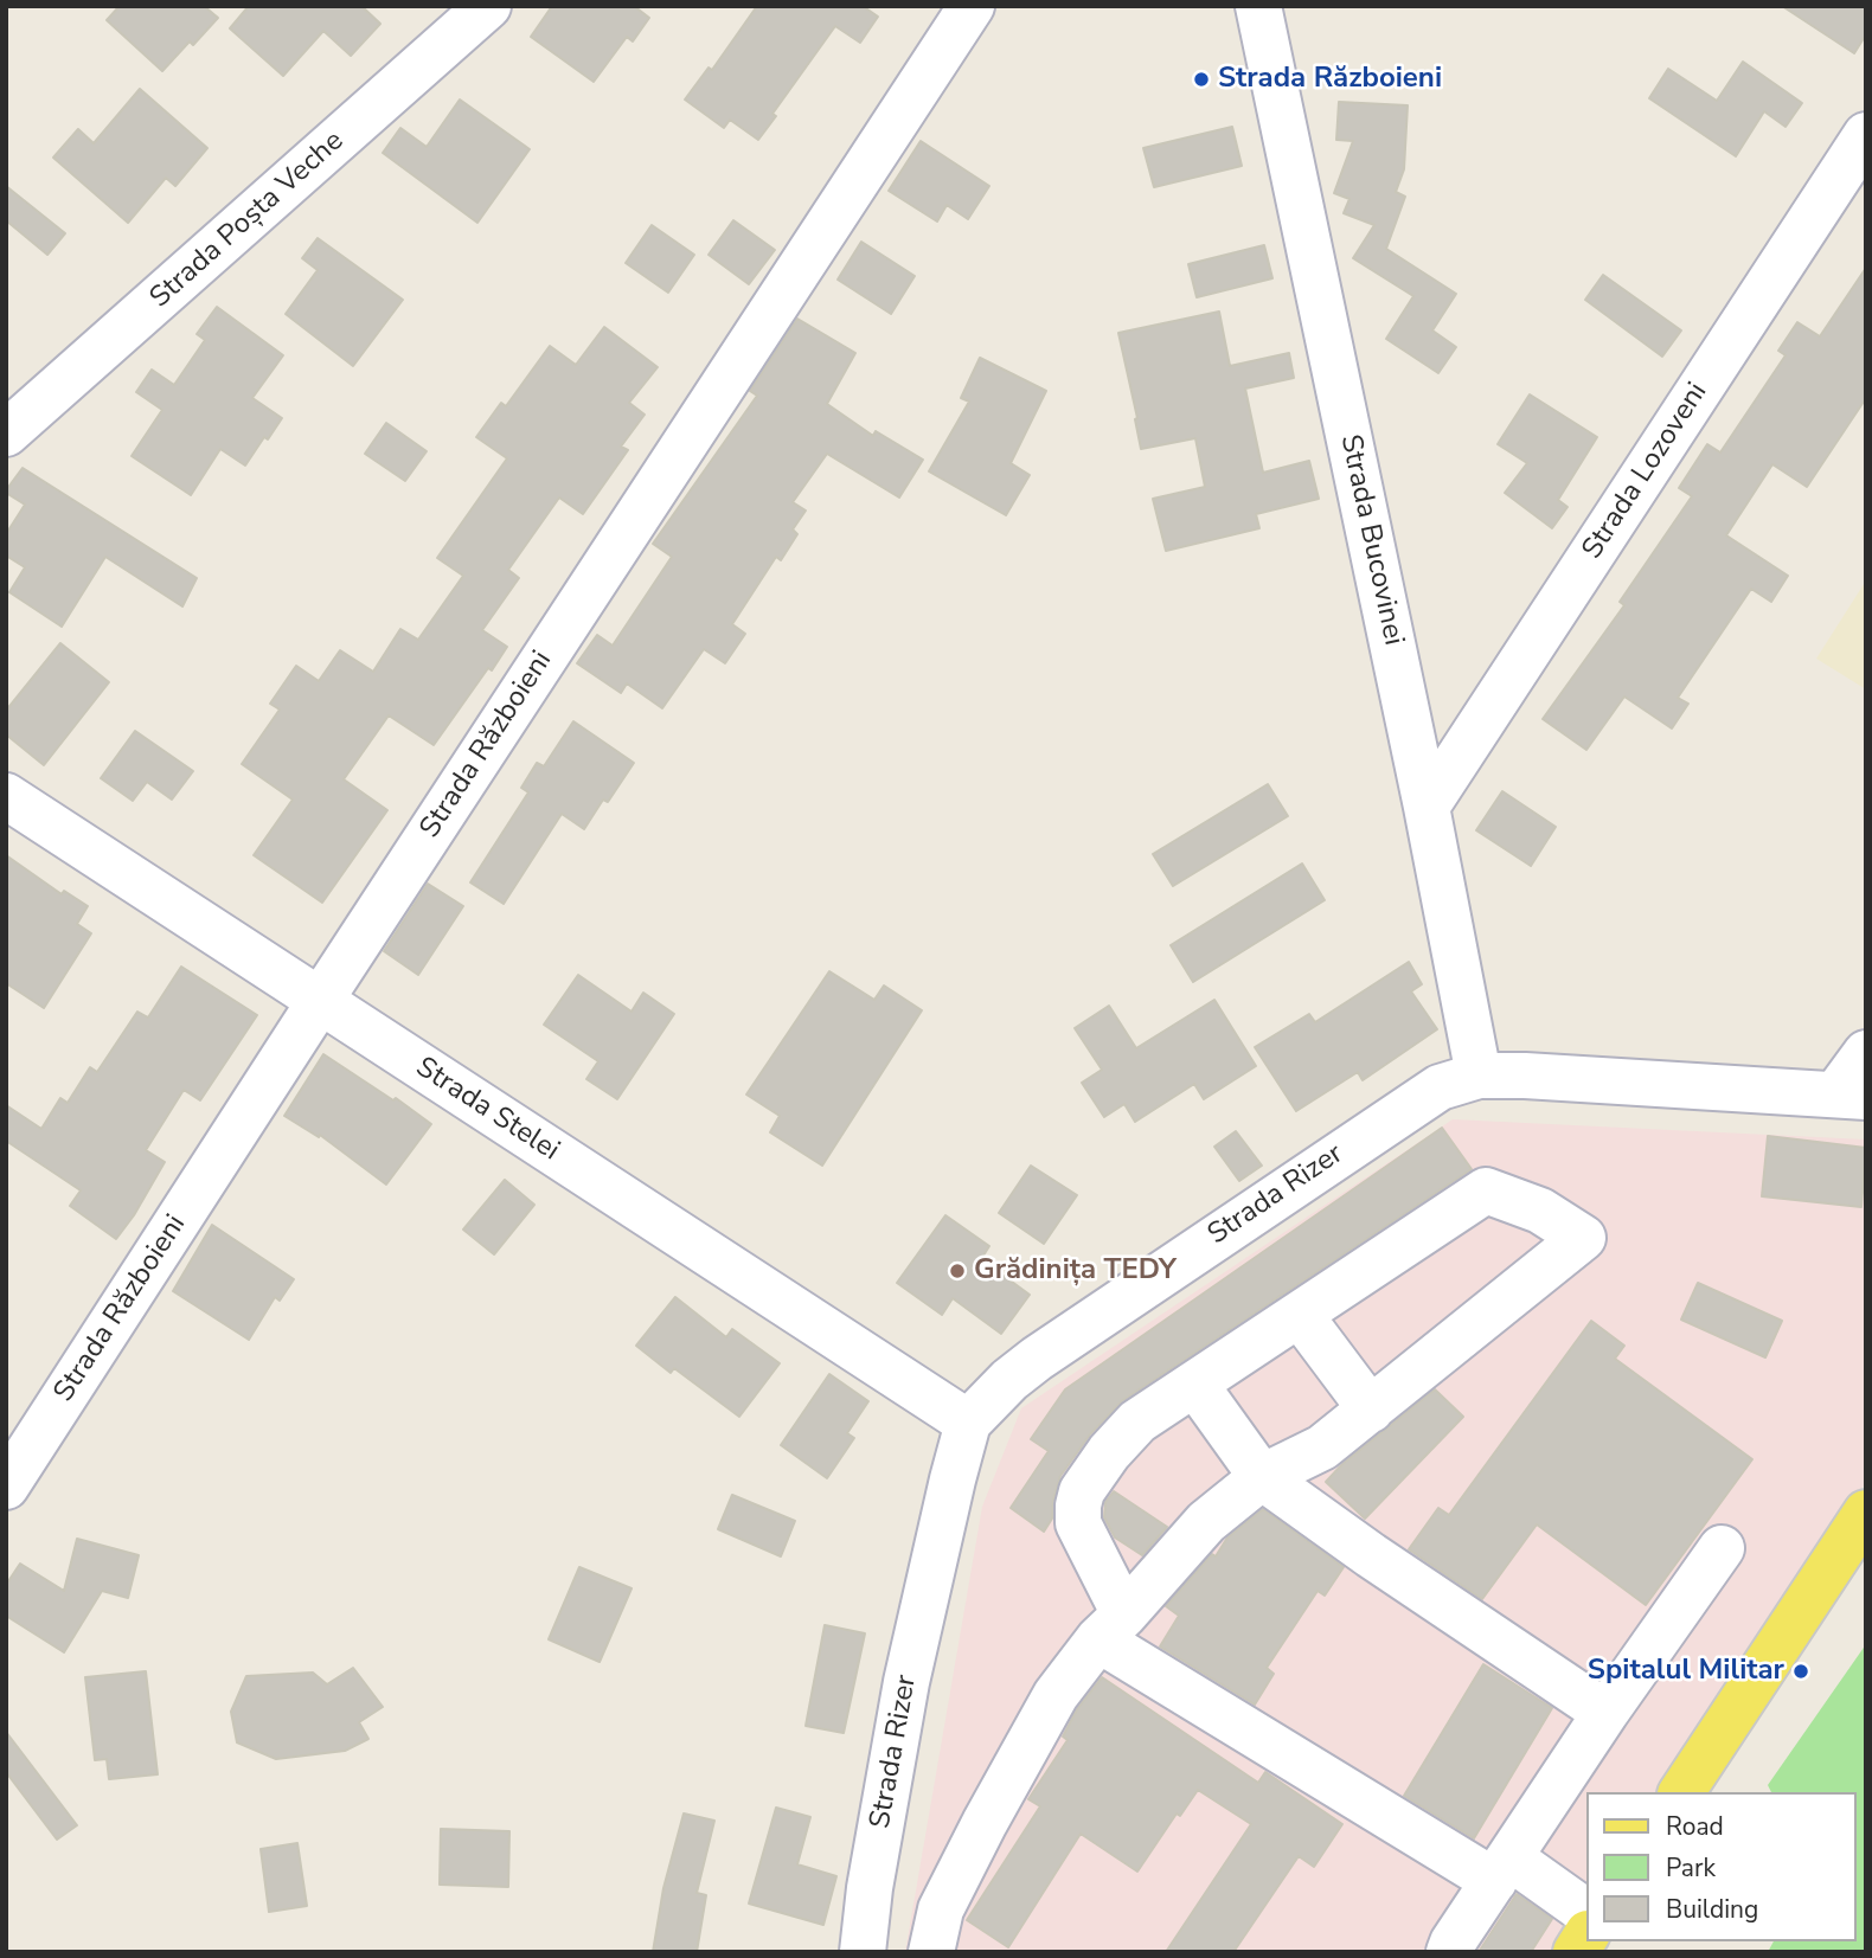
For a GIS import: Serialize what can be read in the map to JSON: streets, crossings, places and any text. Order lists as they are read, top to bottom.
{
  "streets": {
    "street": [
      "Strada Poșta Veche",
      "Strada Lozoveni",
      "Strada Bucovinei",
      "Strada Războieni",
      "Strada Stelei",
      "Strada Rizer"
    ]
  },
  "crossings": [
    ["Strada Lozoveni", "Strada Bucovinei"],
    ["Strada Bucovinei", "Strada Rizer"],
    ["Strada Războieni", "Strada Stelei"],
    ["Strada Stelei", "Strada Rizer"]
  ],
  "places": ["Strada Războieni", "Grădinița TEDY", "Spitalul Militar"],
  "legend": ["Road", "Park", "Building"]
}
